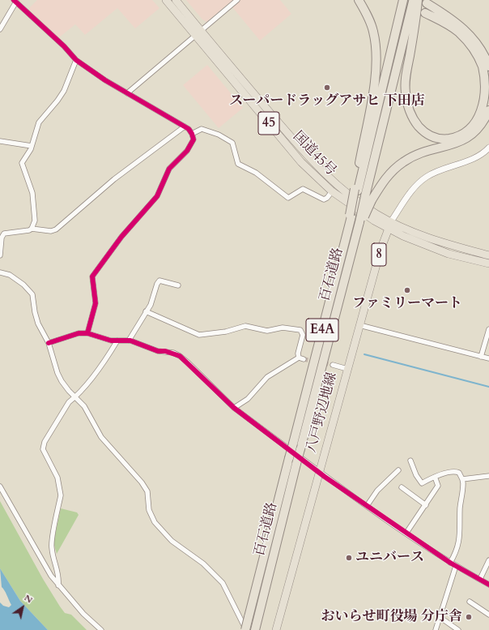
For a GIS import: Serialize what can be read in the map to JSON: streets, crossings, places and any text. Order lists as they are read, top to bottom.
{
  "streets": {
    "highway": ["百石道路", "E4A"],
    "main road": [
      "45",
      "国道45号",
      "8",
      "八戸野辺地線"
    ]
  },
  "crossings": [
    ["国道45号", "八戸野辺地線"]
  ],
  "places": [
    "スーパードラッグアサヒ 下田店",
    "ファミリーマート",
    "ユニバース",
    "おいらせ町役場 分庁舎"
  ],
  "north": "top right"
}
